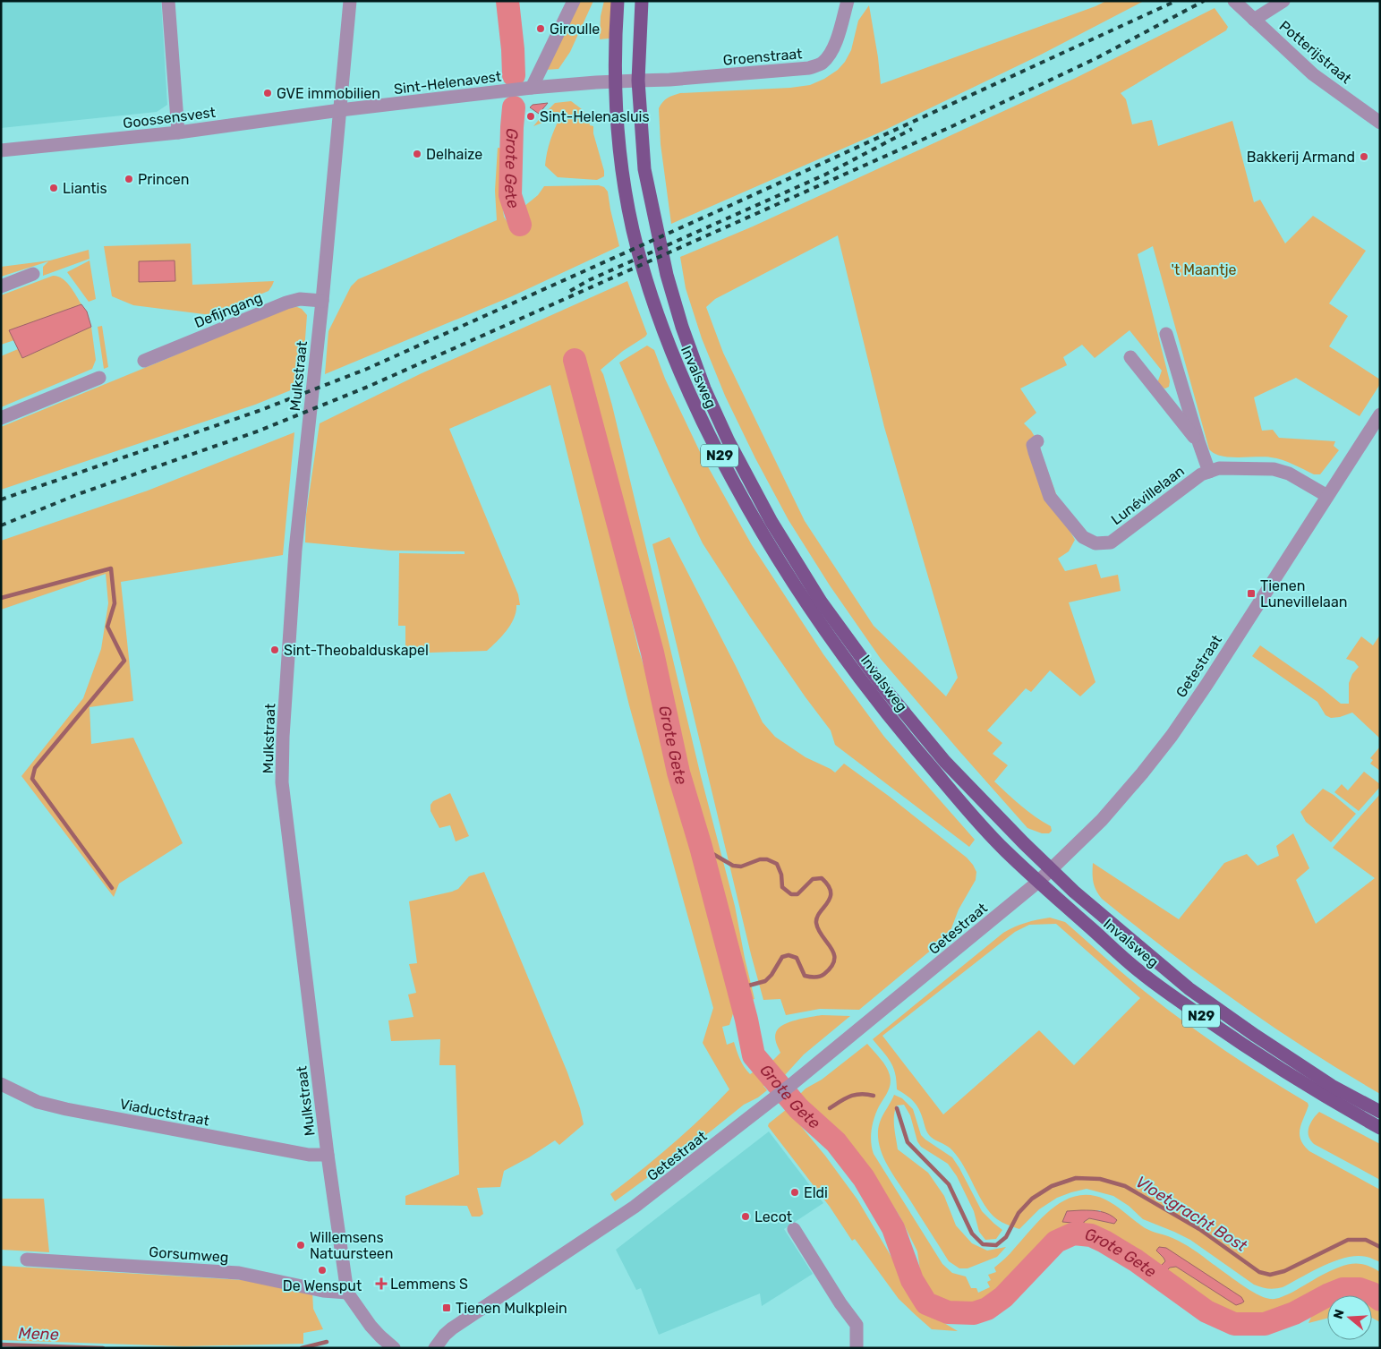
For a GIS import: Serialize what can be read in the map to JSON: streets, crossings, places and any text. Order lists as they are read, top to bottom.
{
  "streets": {
    "main road": ["Invalsweg", "N29"],
    "street": [
      "Potterijstraat",
      "Groenstraat",
      "Sint-Helenavest",
      "Goossensvest",
      "Defijngang",
      "Mulkstraat",
      "Lunévillelaan",
      "Getestraat",
      "Viaductstraat",
      "Gorsumweg"
    ]
  },
  "crossings": [
    ["Groenstraat", "Sint-Helenavest"],
    ["Groenstraat", "Invalsweg"],
    ["Groenstraat", "N29"],
    ["Sint-Helenavest", "Goossensvest"],
    ["Sint-Helenavest", "Mulkstraat"],
    ["Sint-Helenavest", "Invalsweg"],
    ["Sint-Helenavest", "N29"],
    ["Goossensvest", "Mulkstraat"],
    ["Defijngang", "Mulkstraat"],
    ["Mulkstraat", "Viaductstraat"],
    ["Mulkstraat", "Gorsumweg"],
    ["Invalsweg", "N29"],
    ["Invalsweg", "Getestraat"],
    ["Lunévillelaan", "Getestraat"]
  ],
  "water": ["Grote Gete", "Vloetgracht Bost", "Mene"],
  "parks": ["'t Maantje"],
  "places": {
    "other": [
      "Giroulle",
      "GVE immobilien",
      "Sint-Helenasluis",
      "Delhaize",
      "Bakkerij Armand",
      "Princen",
      "Liantis",
      "Sint-Theobalduskapel",
      "Eldi",
      "Lecot",
      "Willemsens Natuursteen",
      "De Wensput"
    ],
    "transit": ["Tienen Lunevillelaan", "Tienen Mulkplein"],
    "health": ["Lemmens S"]
  },
  "north": "left"
}
